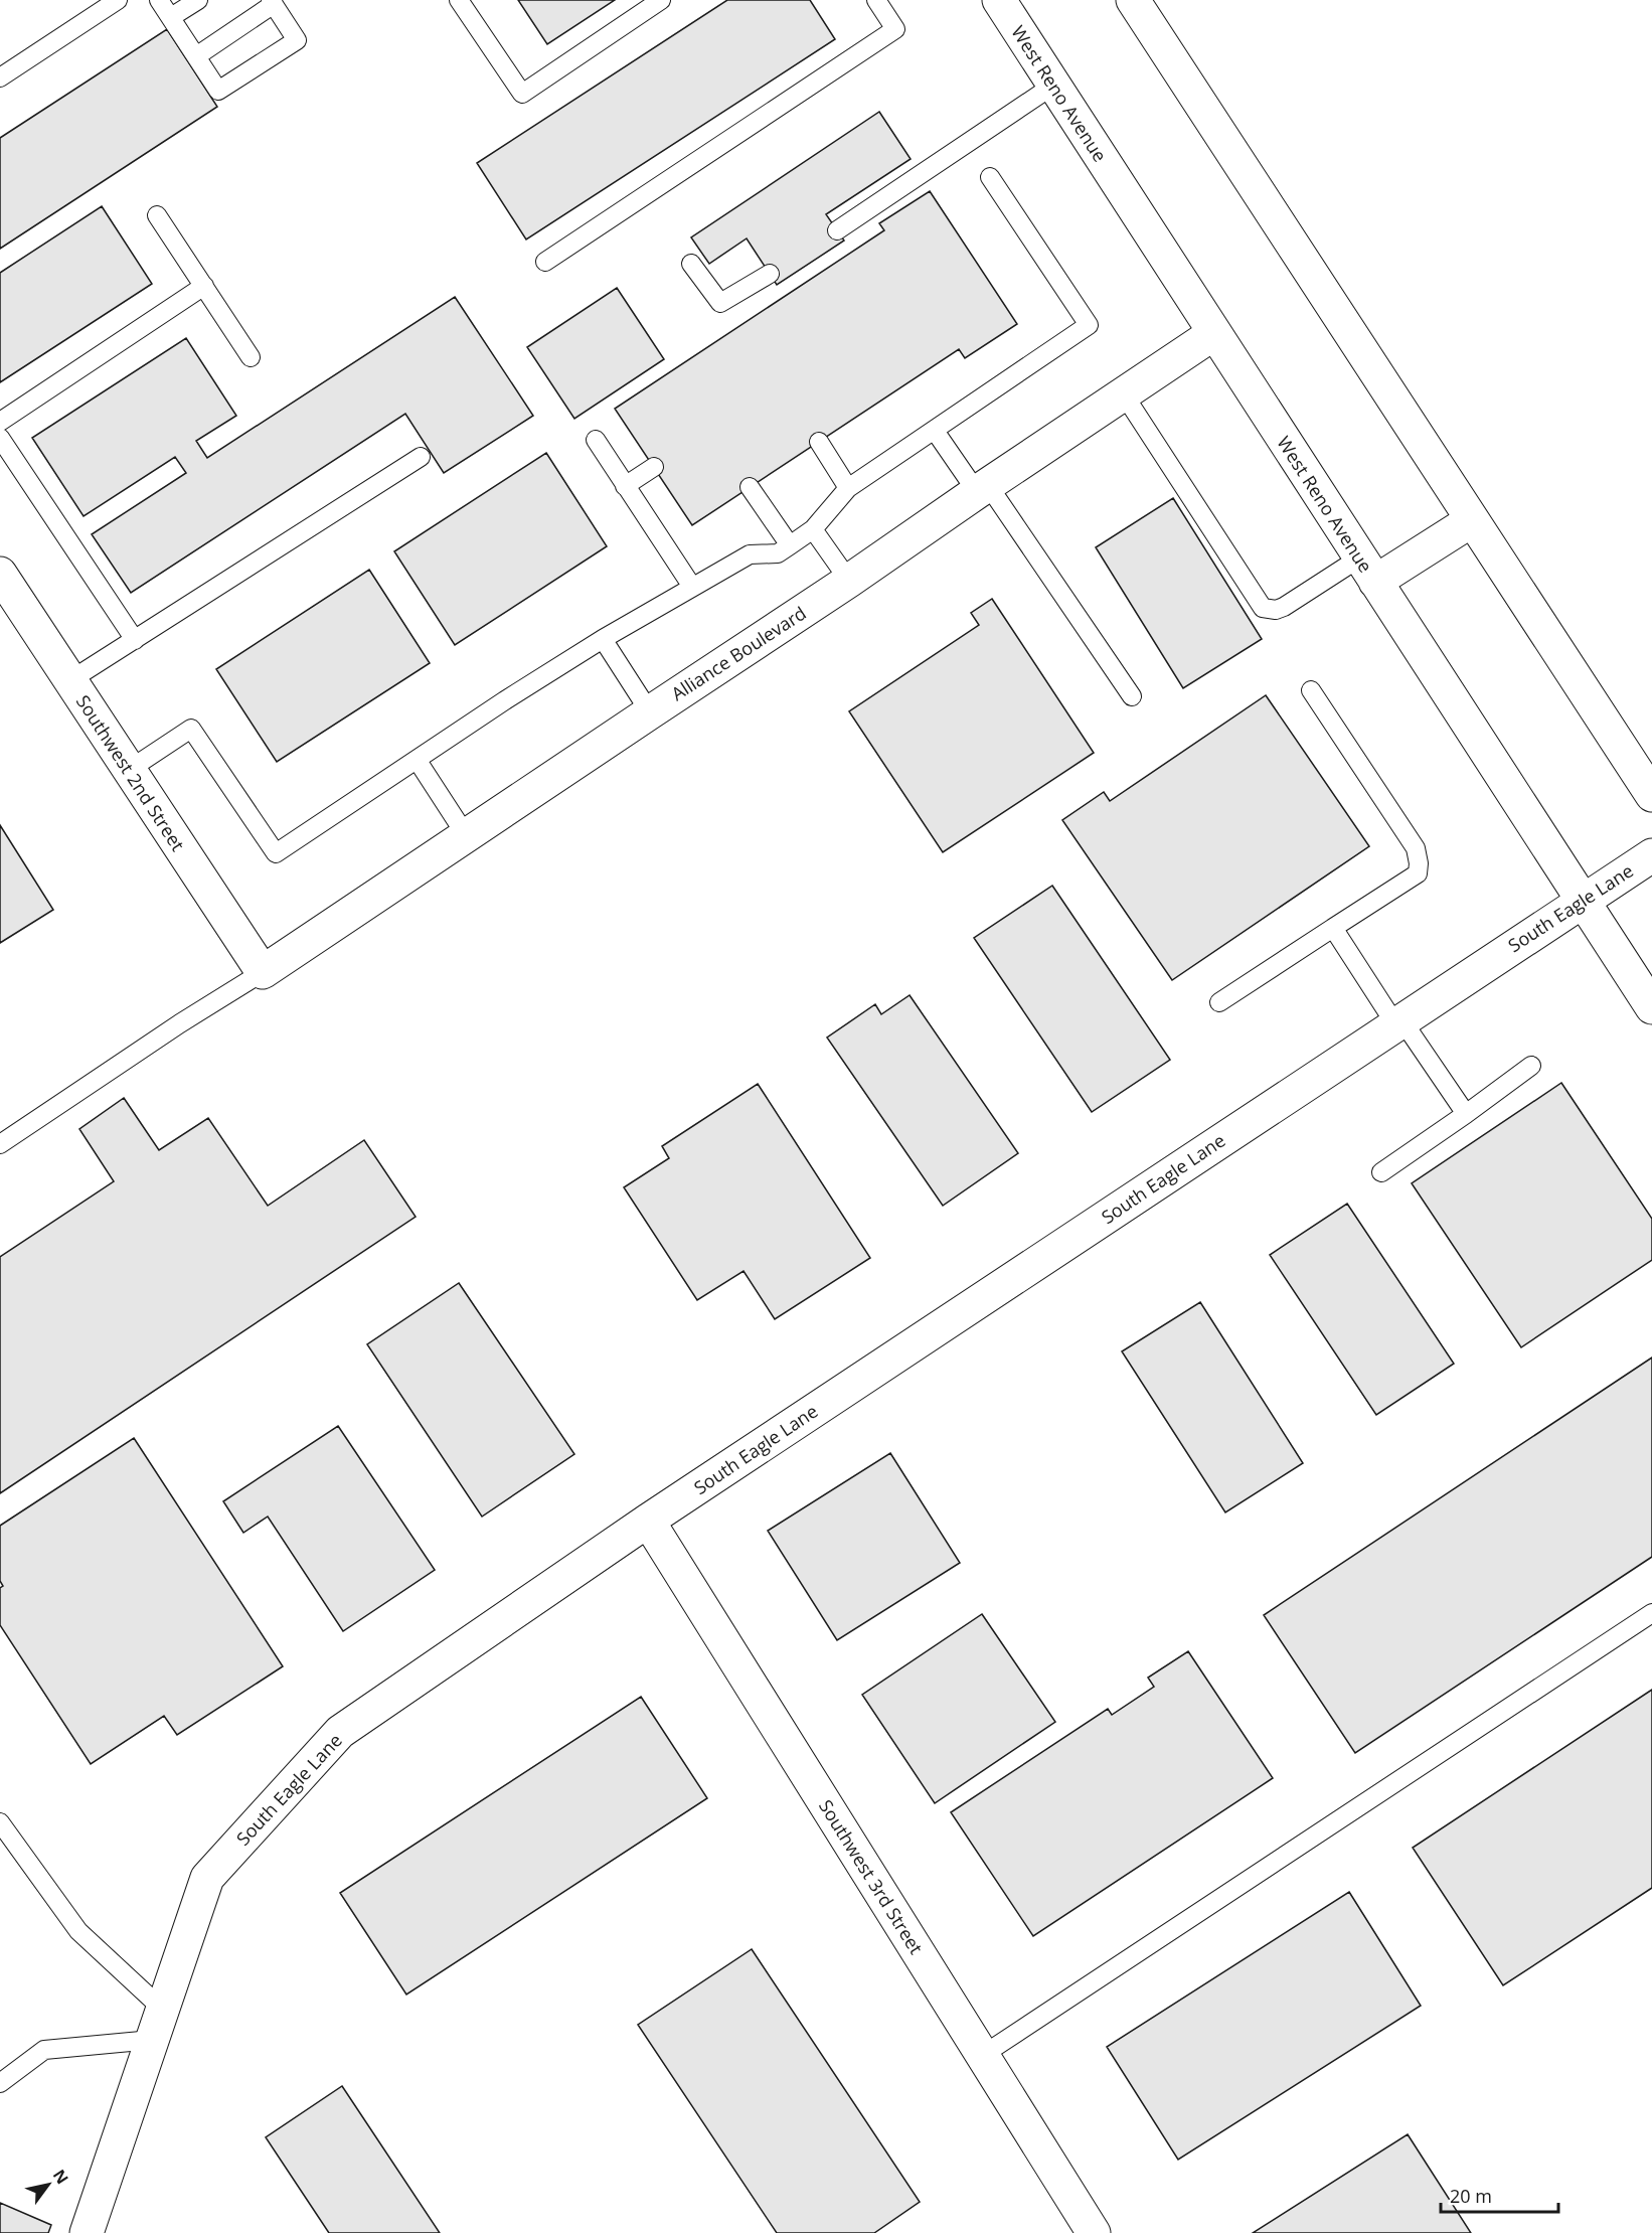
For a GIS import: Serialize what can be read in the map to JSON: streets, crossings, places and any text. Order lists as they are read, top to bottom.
{
  "streets": {
    "street": [
      "West Reno Avenue",
      "Alliance Boulevard",
      "Southwest 2nd Street",
      "South Eagle Lane",
      "Southwest 3rd Street"
    ]
  },
  "crossings": [
    ["West Reno Avenue", "Alliance Boulevard"],
    ["West Reno Avenue", "South Eagle Lane"],
    ["Alliance Boulevard", "Southwest 2nd Street"],
    ["South Eagle Lane", "Southwest 3rd Street"]
  ],
  "scale_bar": "20 m",
  "north": "top right"
}
